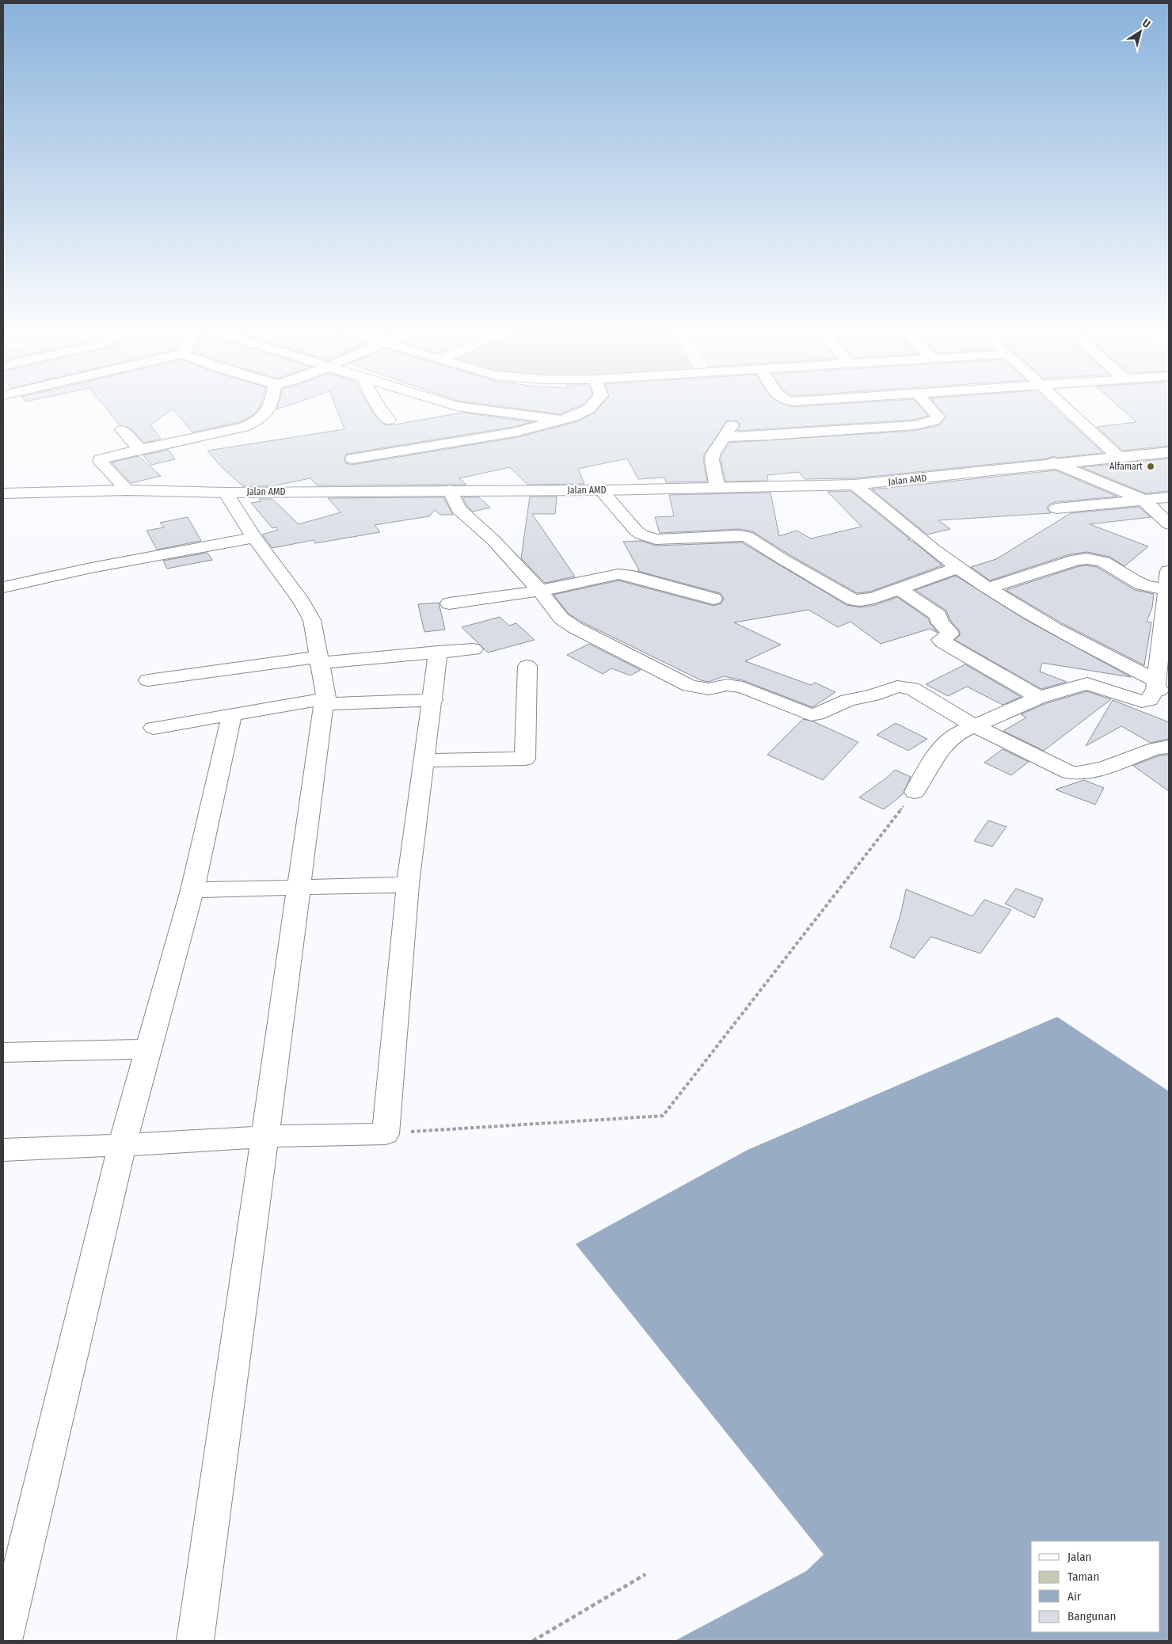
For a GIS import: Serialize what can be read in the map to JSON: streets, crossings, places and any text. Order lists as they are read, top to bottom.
{
  "streets": {
    "street": ["Jalan AMD"]
  },
  "places": ["Alfamart"],
  "legend": [
    "Jalan",
    "Taman",
    "Air",
    "Bangunan"
  ],
  "north": "top right"
}
